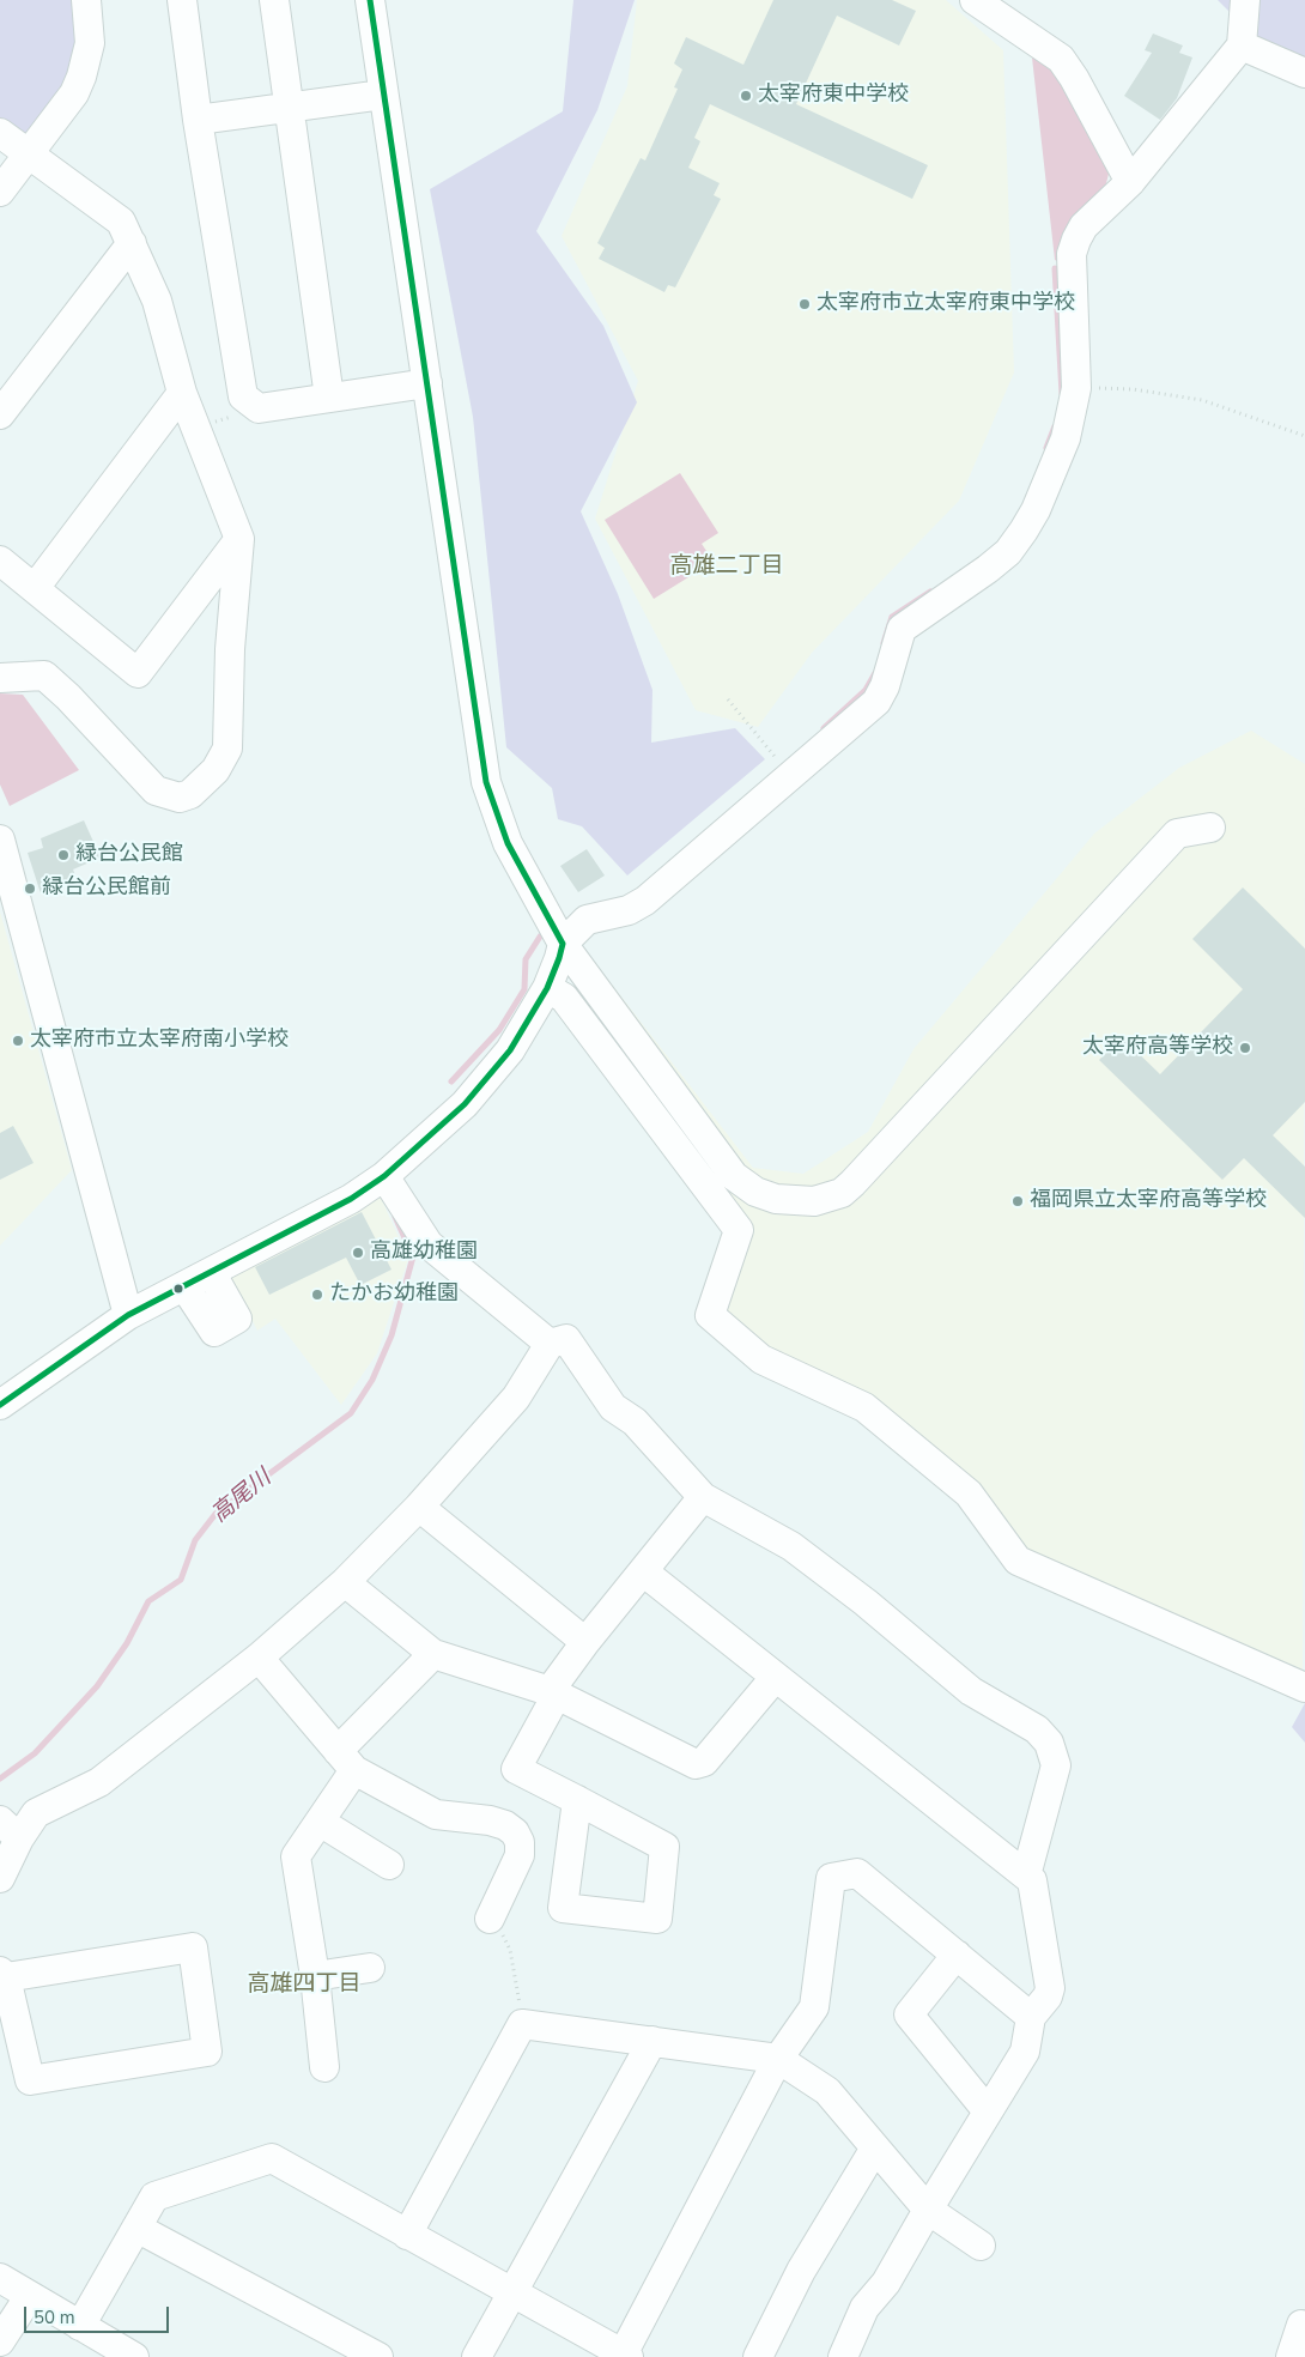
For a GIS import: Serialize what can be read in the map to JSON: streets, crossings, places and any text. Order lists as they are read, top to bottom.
{
  "districts": ["高雄二丁目", "高雄四丁目"],
  "water": ["高尾川"],
  "places": [
    "太宰府東中学校",
    "太宰府市立太宰府東中学校",
    "緑台公民館",
    "緑台公民館前",
    "太宰府市立太宰府南小学校",
    "太宰府高等学校",
    "福岡県立太宰府高等学校",
    "高雄幼稚園",
    "たかお幼稚園"
  ],
  "scale_bar": "50 m"
}
